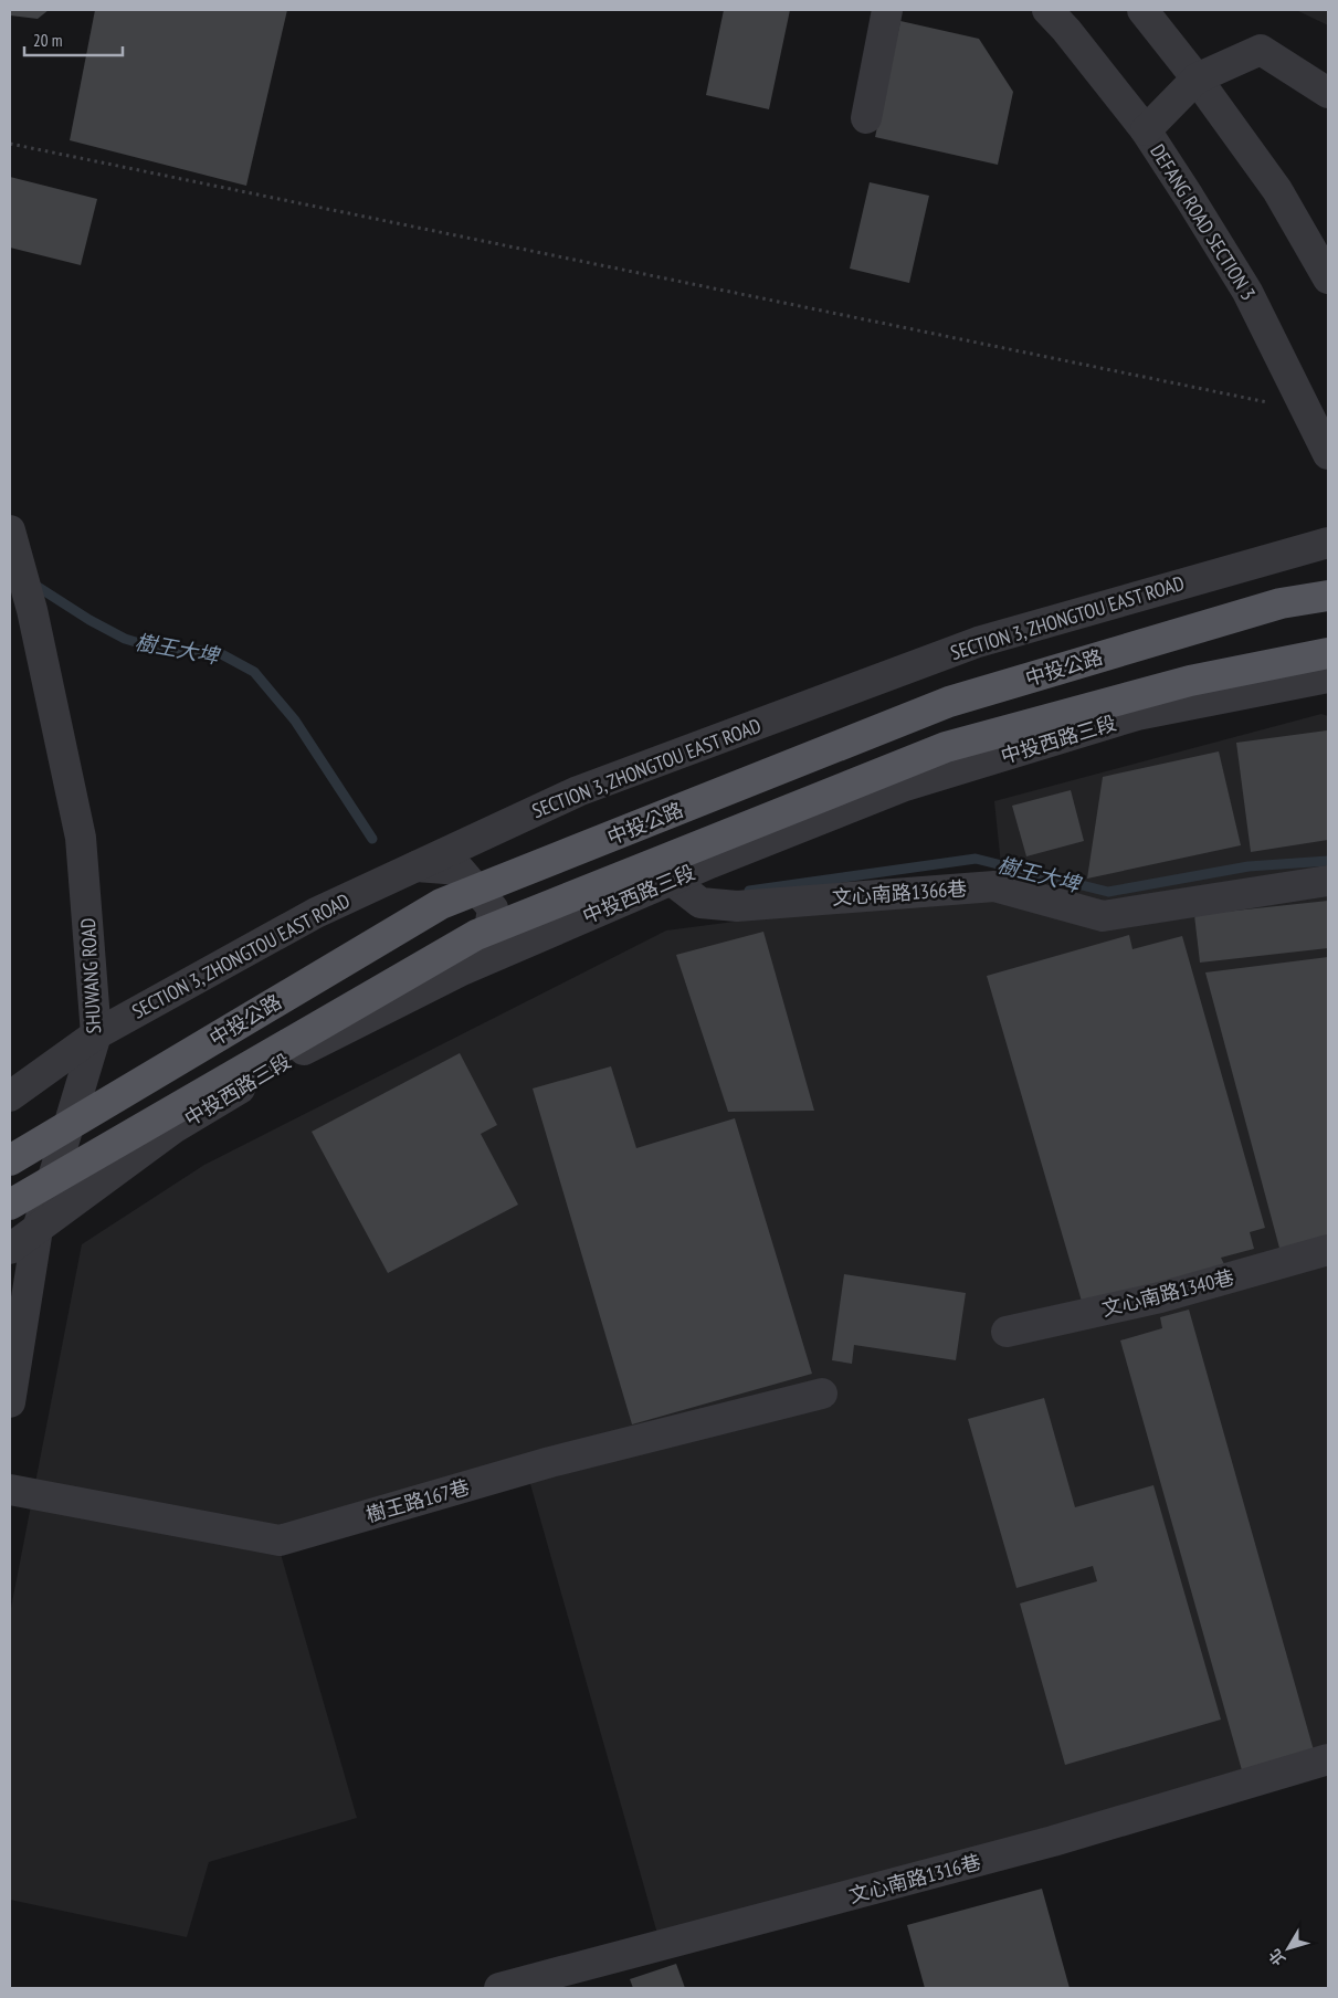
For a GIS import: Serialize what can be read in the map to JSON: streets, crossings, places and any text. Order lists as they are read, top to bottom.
{
  "streets": {
    "main road": ["中投公路"],
    "street": [
      "DEFANG ROAD SECTION 3",
      "SECTION 3, ZHONGTOU EAST ROAD",
      "中投西路三段",
      "文心南路1366巷",
      "SHUWANG ROAD",
      "文心南路1340巷",
      "樹王路167巷",
      "文心南路1316巷"
    ]
  },
  "crossings": [
    ["SECTION 3, ZHONGTOU EAST ROAD", "SHUWANG ROAD"],
    ["中投西路三段", "文心南路1366巷"],
    ["中投西路三段", "SHUWANG ROAD"]
  ],
  "water": ["樹王大埤"],
  "scale_bar": "20 m",
  "north": "bottom left"
}
